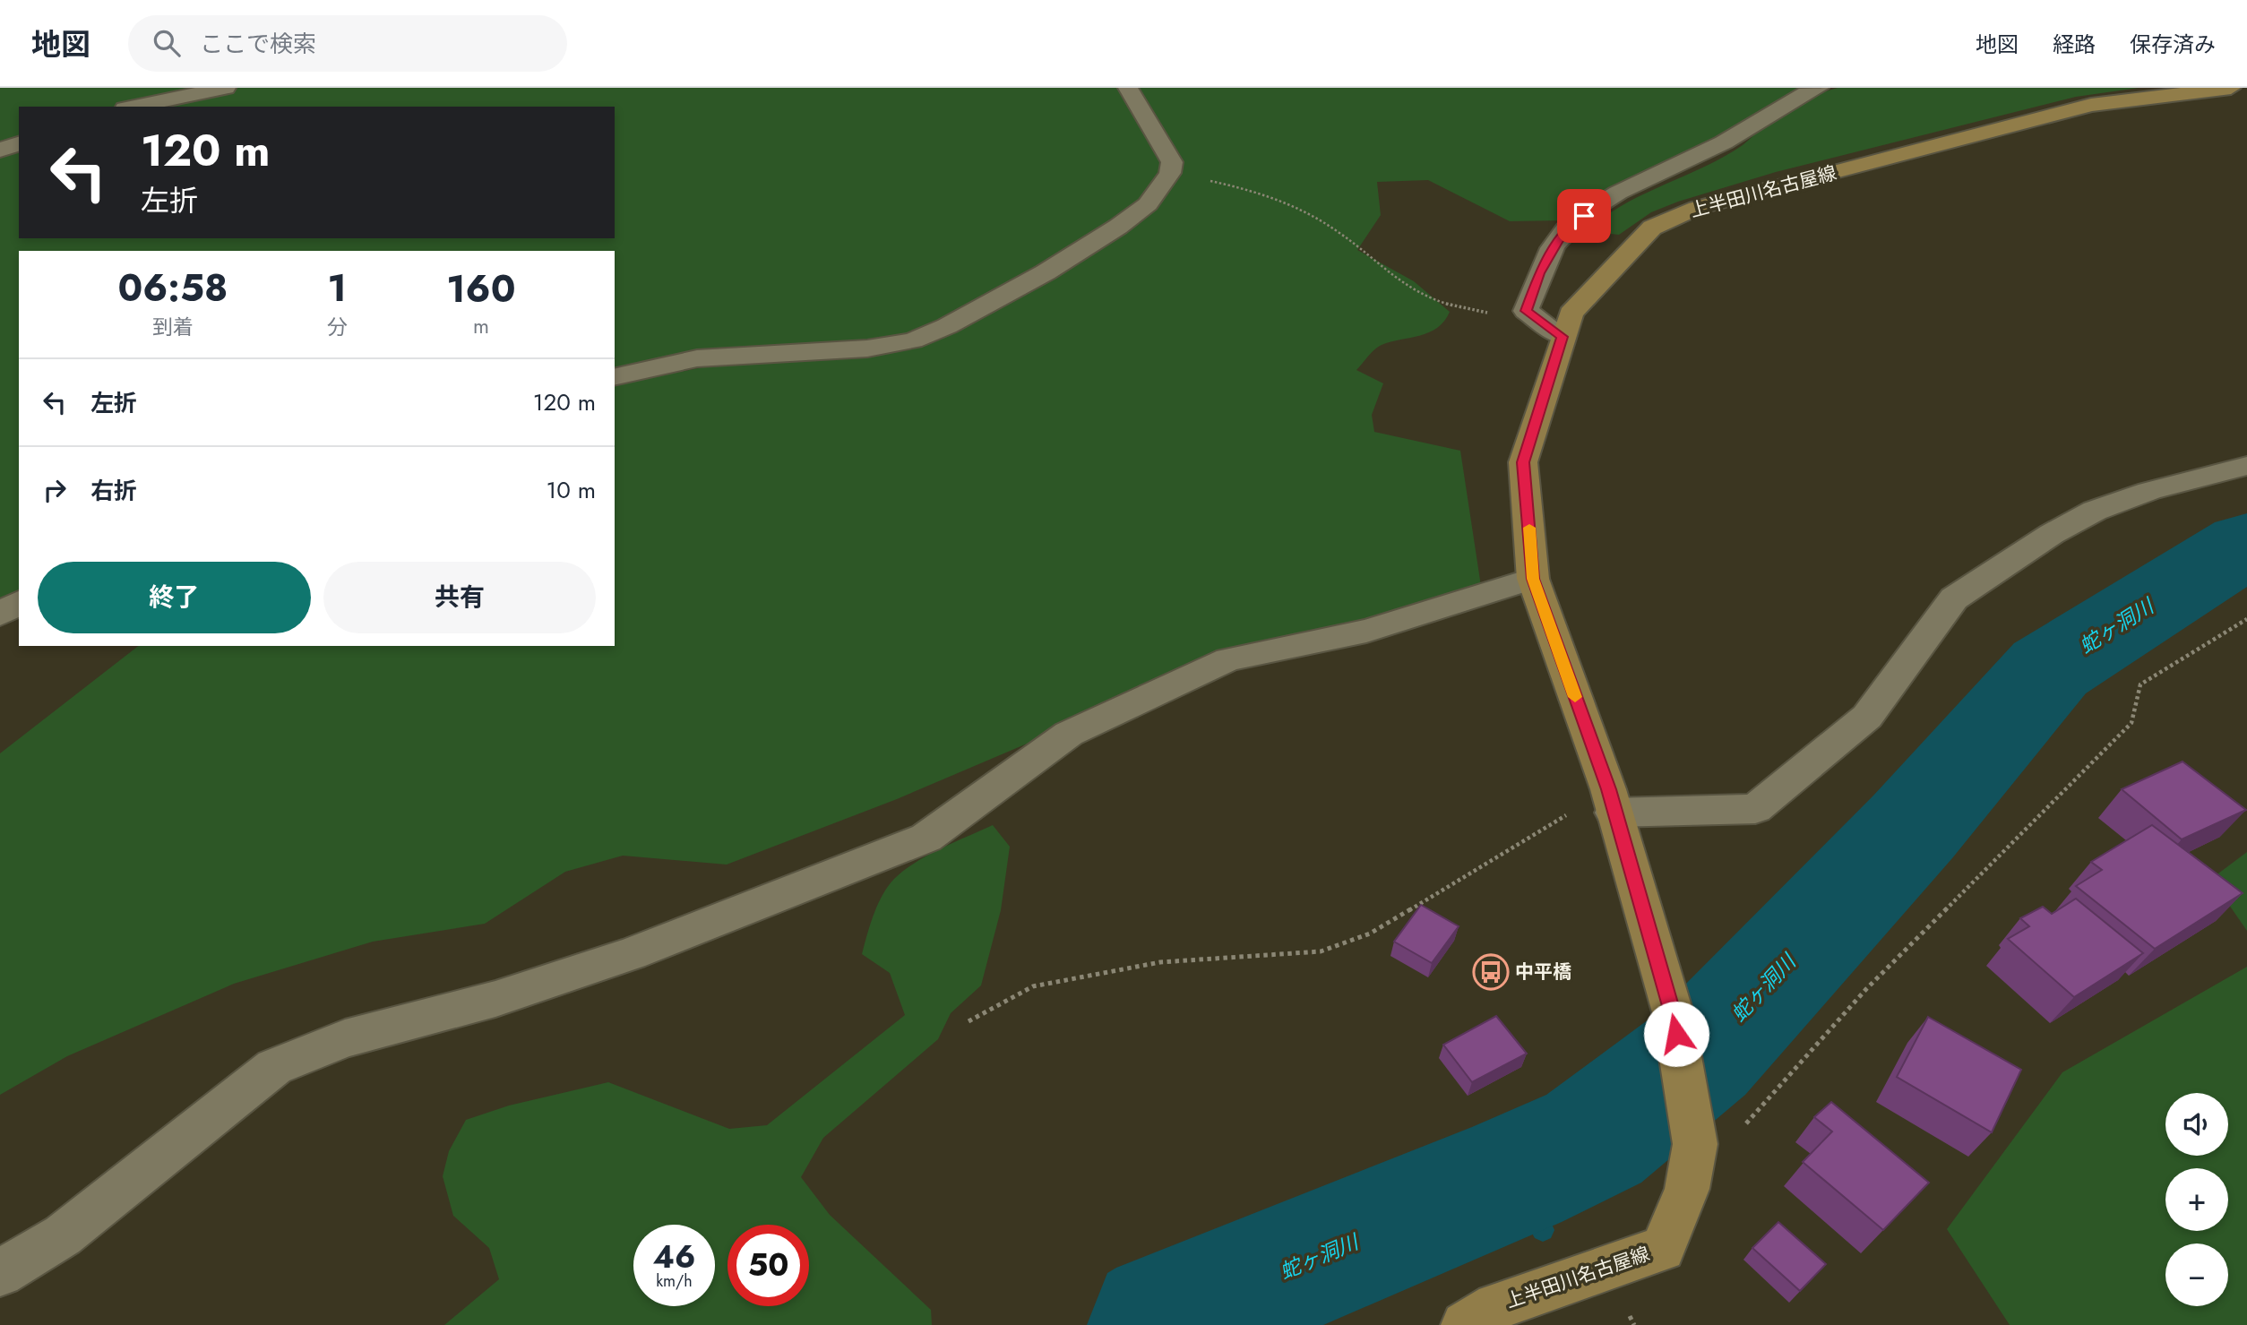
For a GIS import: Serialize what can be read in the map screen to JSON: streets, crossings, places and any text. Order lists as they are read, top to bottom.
{
  "streets": {
    "main road": ["上半田川名古屋線"]
  },
  "water": ["蛇ヶ洞川"],
  "places": {
    "bus stop": ["中平橋"]
  },
  "page": {
    "header": "地図",
    "search": "ここで検索",
    "nav": ["地図", "経路", "保存済み"],
    "turn": ["120 m", "左折"],
    "eta": [
      "06:58",
      "到着",
      "1",
      "分",
      "160",
      "m"
    ],
    "list": [
      {
        "name": "左折",
        "value": "120 m"
      },
      {
        "name": "右折",
        "value": "10 m"
      }
    ],
    "buttons": ["終了", "共有"],
    "map_buttons": ["+", "−"],
    "speed": "46 km/h",
    "limit": "50"
  }
}
